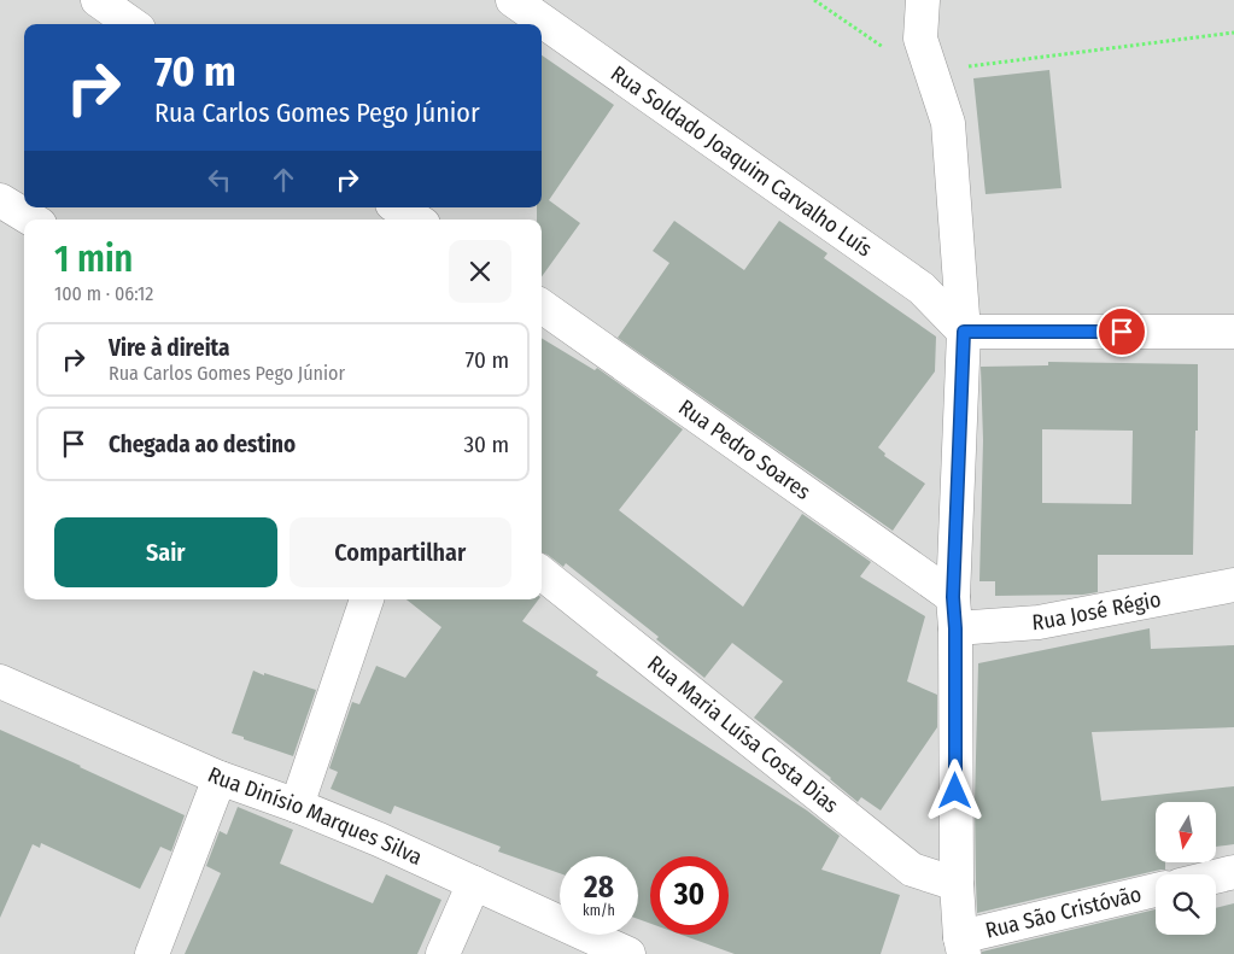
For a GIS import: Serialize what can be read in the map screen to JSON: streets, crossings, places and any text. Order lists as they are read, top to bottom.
{
  "streets": {
    "street": [
      "Rua Soldado Joaquim Carvalho Luís",
      "Rua Pedro Soares",
      "Rua José Régio",
      "Rua Maria Luísa Costa Dias",
      "Rua Dinísio Marques Silva",
      "Rua São Cristóvão"
    ]
  },
  "crossings": [
    ["Rua Pedro Soares", "Rua José Régio"]
  ],
  "north": "bottom",
  "page": {
    "turn": ["70 m", "Rua Carlos Gomes Pego Júnior"],
    "heading": ["1 min", "100 m · 06:12"],
    "list": [
      {
        "name": "Vire à direita",
        "note": "Rua Carlos Gomes Pego Júnior",
        "value": "70 m"
      },
      {
        "name": "Chegada ao destino",
        "value": "30 m"
      }
    ],
    "buttons": ["Sair", "Compartilhar"],
    "speed": "28 km/h",
    "limit": "30"
  }
}
